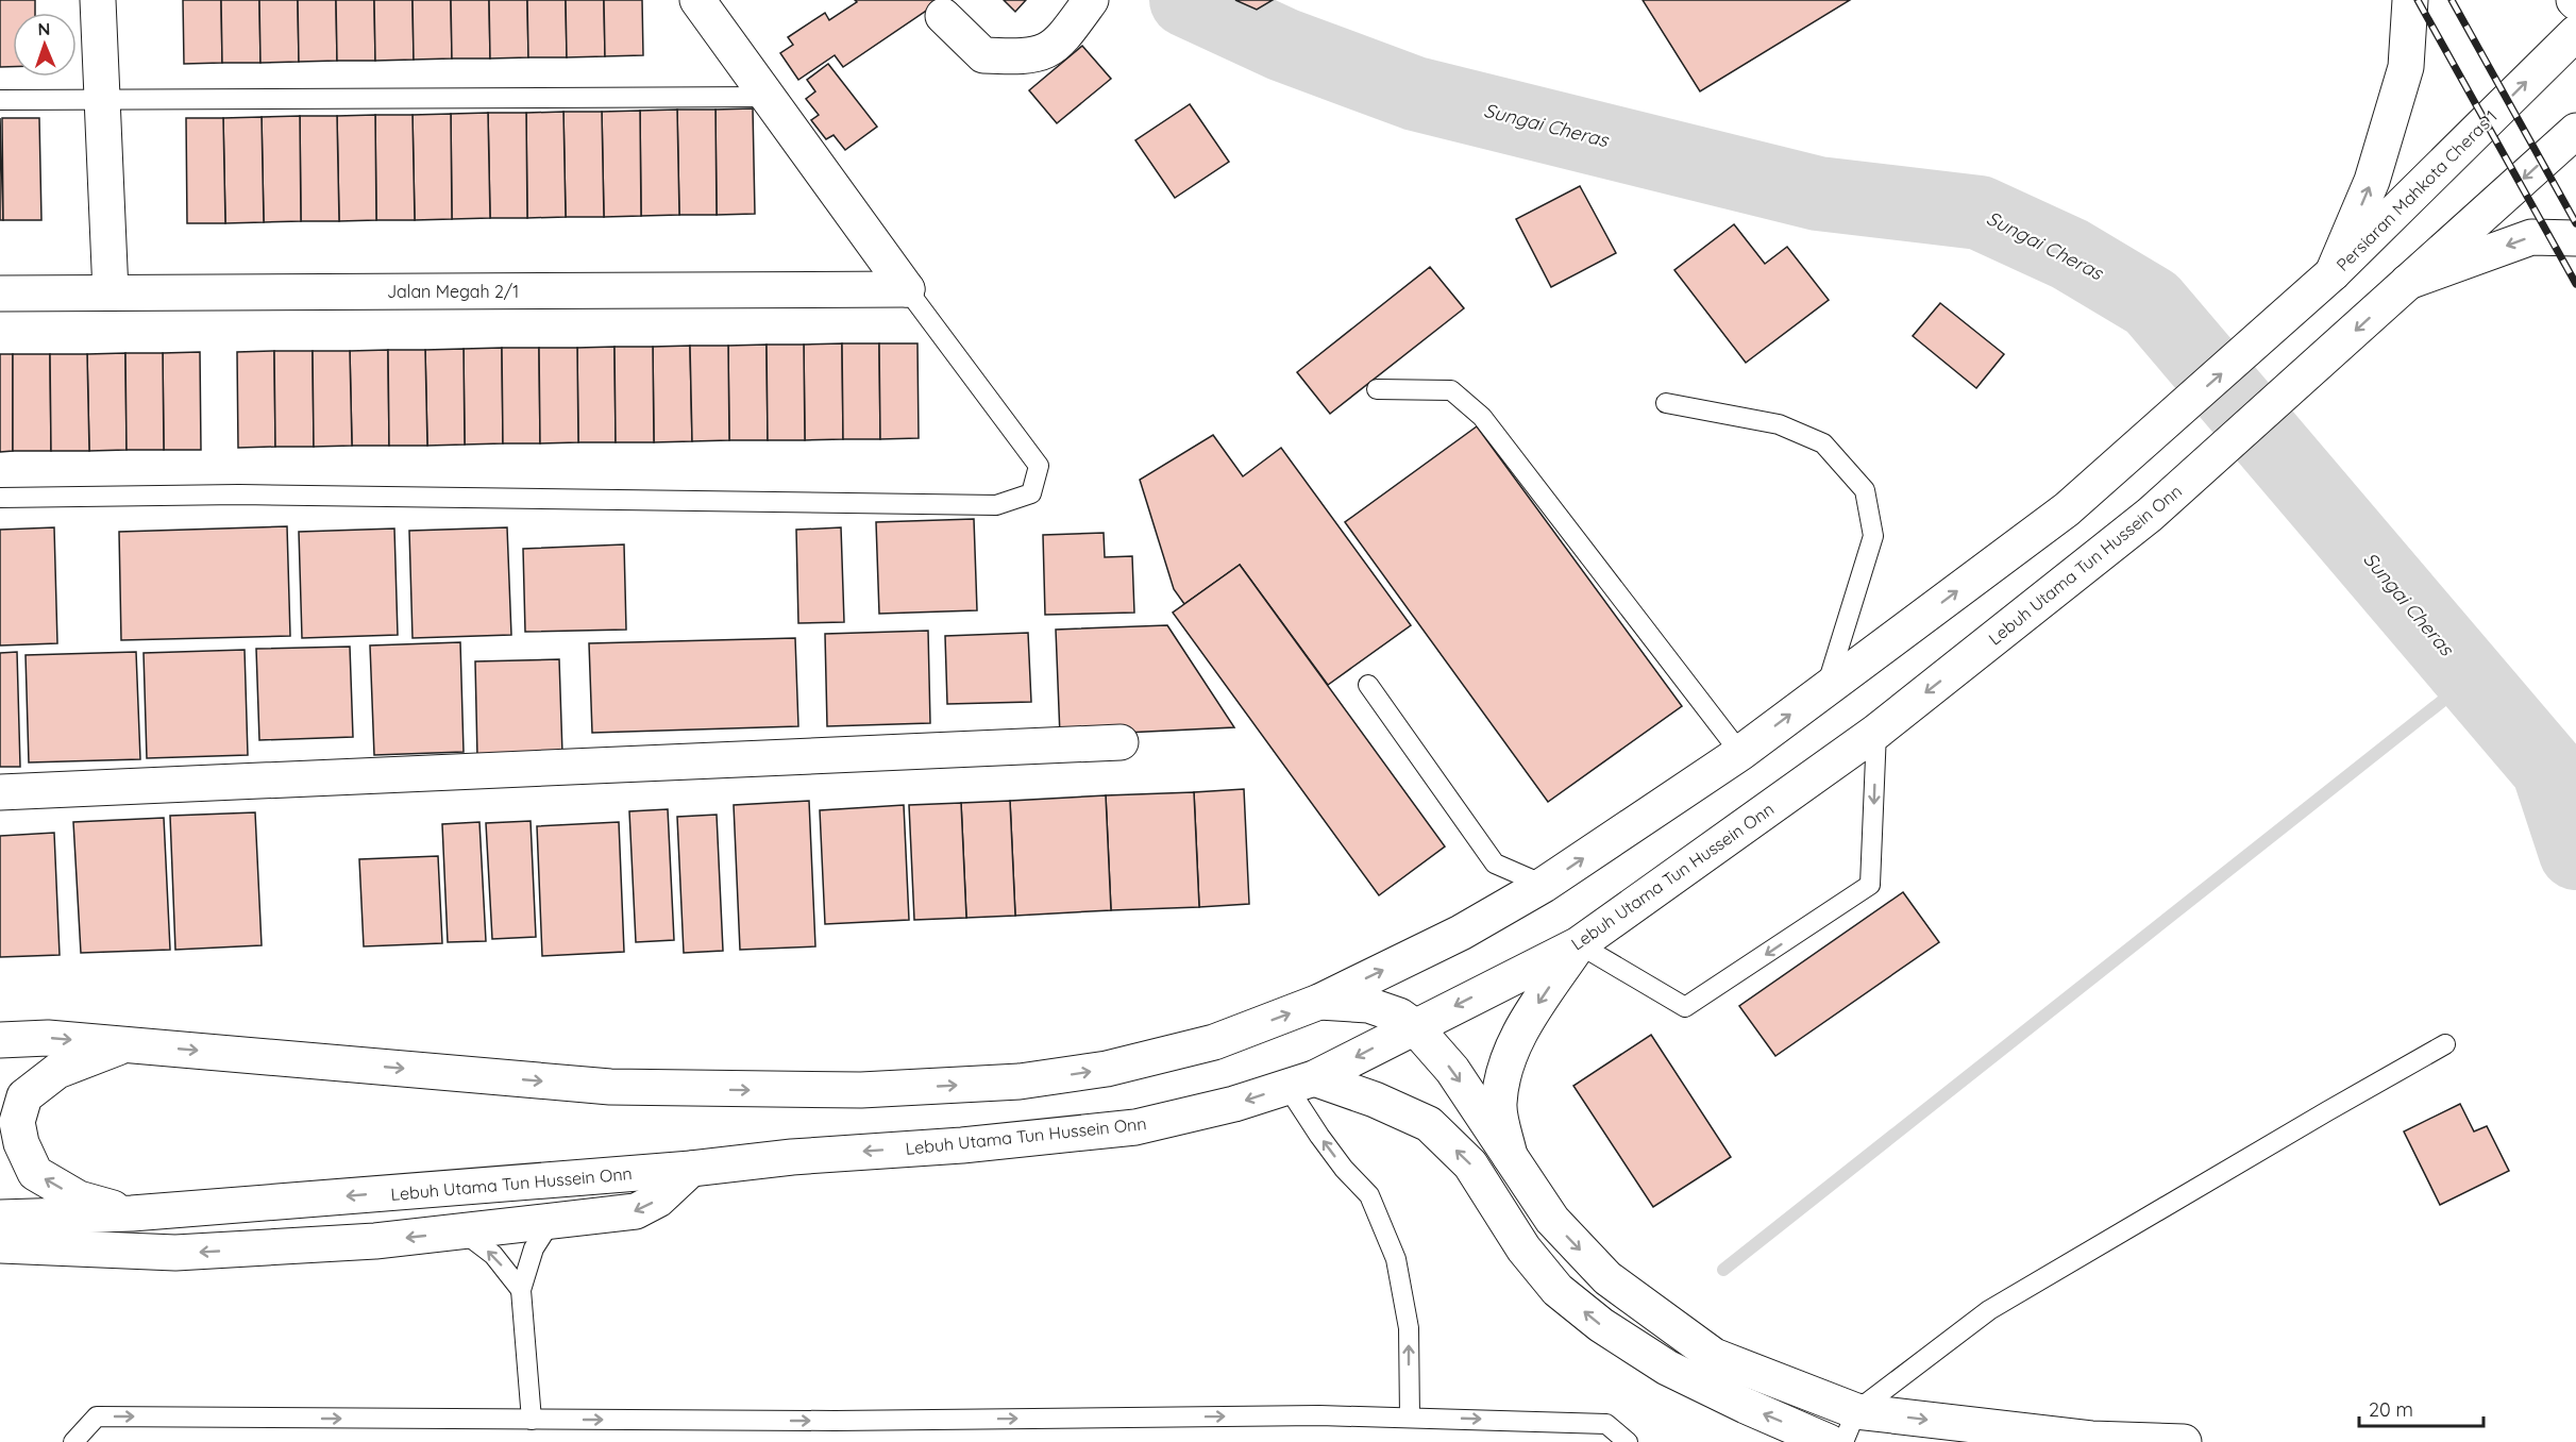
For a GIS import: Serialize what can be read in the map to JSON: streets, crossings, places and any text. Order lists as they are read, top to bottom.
{
  "streets": {
    "main road": ["Persiaran Mahkota Cheras 1", "Jalan Megah 2/1", "Lebuh Utama Tun Hussein Onn"]
  },
  "one_way": ["Persiaran Mahkota Cheras 1"],
  "water": ["Sungai Cheras"],
  "scale_bar": "20 m",
  "north": "top"
}
